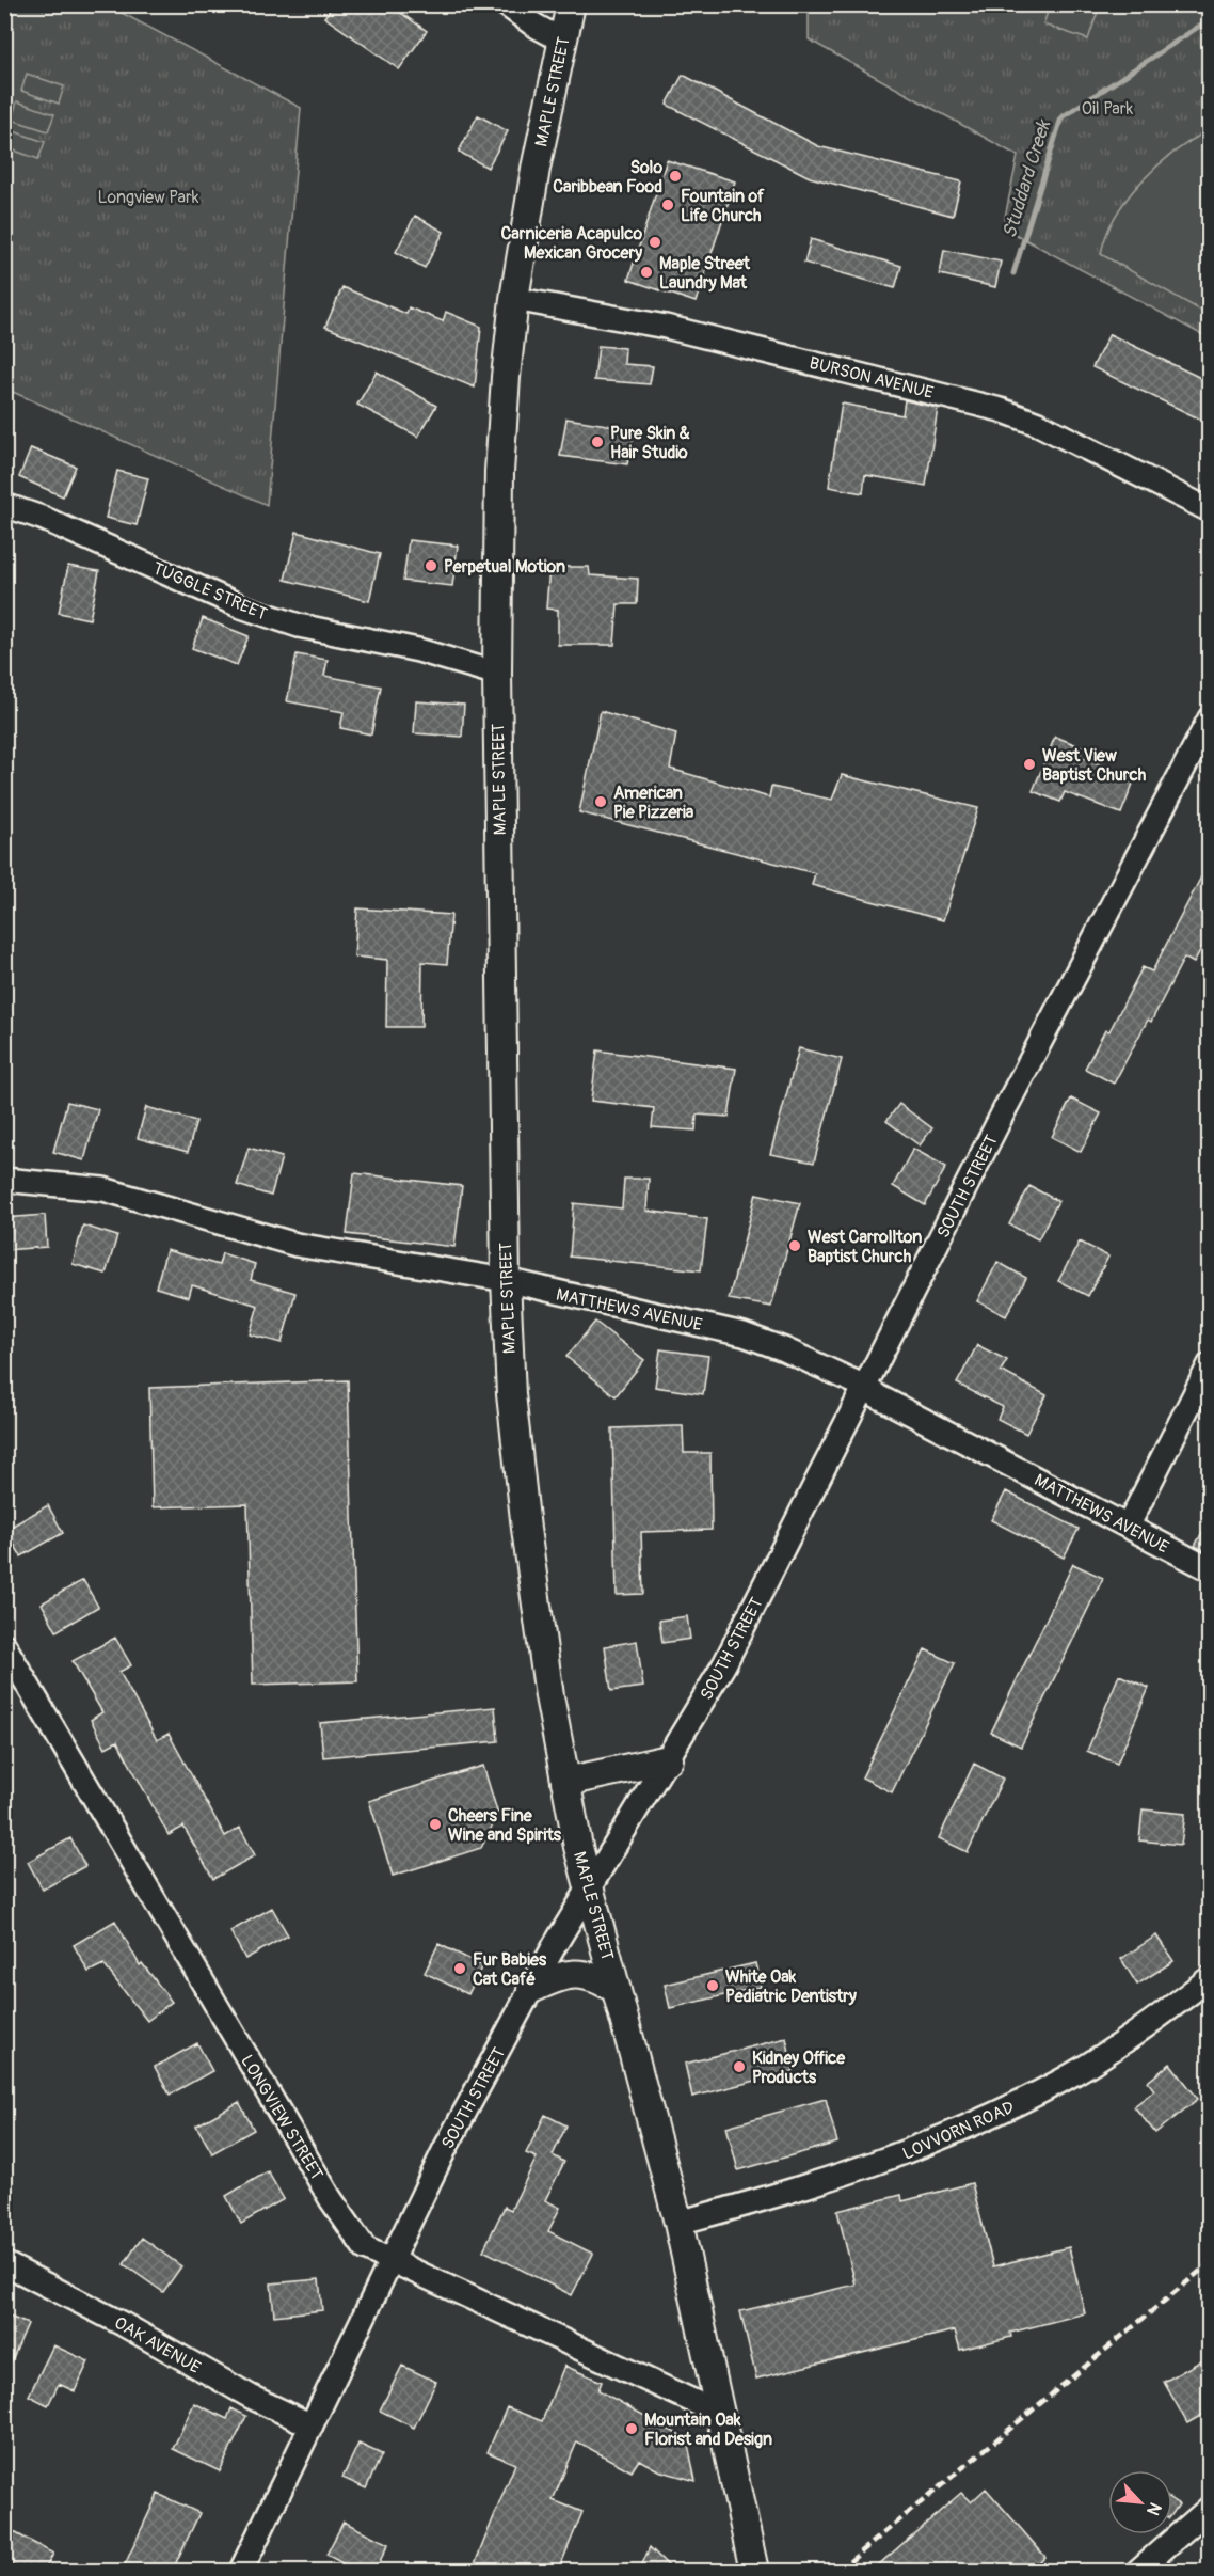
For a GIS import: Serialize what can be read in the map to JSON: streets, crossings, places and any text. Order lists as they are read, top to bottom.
{
  "streets": {
    "main road": ["MAPLE STREET"],
    "street": [
      "BURSON AVENUE",
      "TUGGLE STREET",
      "SOUTH STREET",
      "MATTHEWS AVENUE",
      "LONGVIEW STREET",
      "LOVVORN ROAD",
      "OAK AVENUE"
    ]
  },
  "crossings": [
    ["MAPLE STREET", "BURSON AVENUE"],
    ["MAPLE STREET", "TUGGLE STREET"],
    ["MAPLE STREET", "SOUTH STREET"],
    ["MAPLE STREET", "MATTHEWS AVENUE"],
    ["MAPLE STREET", "LONGVIEW STREET"],
    ["MAPLE STREET", "LOVVORN ROAD"],
    ["SOUTH STREET", "MATTHEWS AVENUE"],
    ["SOUTH STREET", "LONGVIEW STREET"],
    ["SOUTH STREET", "OAK AVENUE"]
  ],
  "water": ["Studdard Creek"],
  "parks": ["Oil Park", "Longview Park"],
  "places": [
    "Solo Caribbean Food",
    "Fountain of Life Church",
    "Carniceria Acapulco Mexican Grocery",
    "Maple Street Laundry Mat",
    "Pure Skin & Hair Studio",
    "Perpetual Motion",
    "West View Baptist Church",
    "American Pie Pizzeria",
    "West Carrollton Baptist Church",
    "Cheers Fine Wine and Spirits",
    "Fur Babies Cat Café",
    "White Oak Pediatric Dentistry",
    "Kidney Office Products",
    "Mountain Oak Florist and Design"
  ],
  "north": "bottom right"
}
